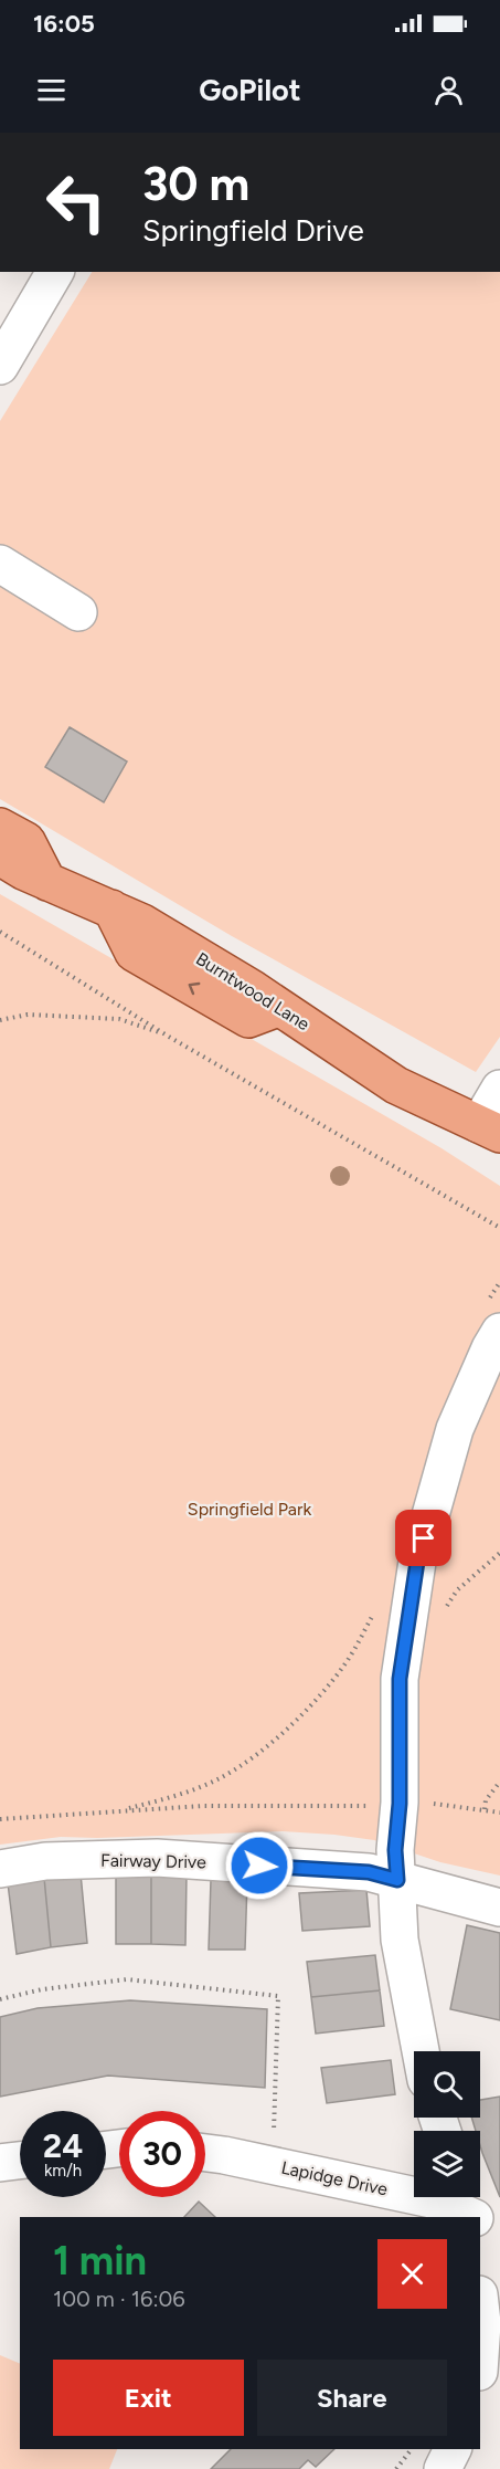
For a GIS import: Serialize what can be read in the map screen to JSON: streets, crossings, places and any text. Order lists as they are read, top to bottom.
{
  "streets": {
    "main road": ["Burntwood Lane"],
    "street": ["Fairway Drive", "Lapidge Drive"]
  },
  "parks": ["Springfield Park"],
  "page": {
    "status": "16:05",
    "header": "GoPilot",
    "turn": ["30 m", "Springfield Drive"],
    "speed": "24 km/h",
    "limit": "30",
    "heading": ["1 min", "100 m · 16:06"],
    "buttons": ["Exit", "Share"]
  }
}
